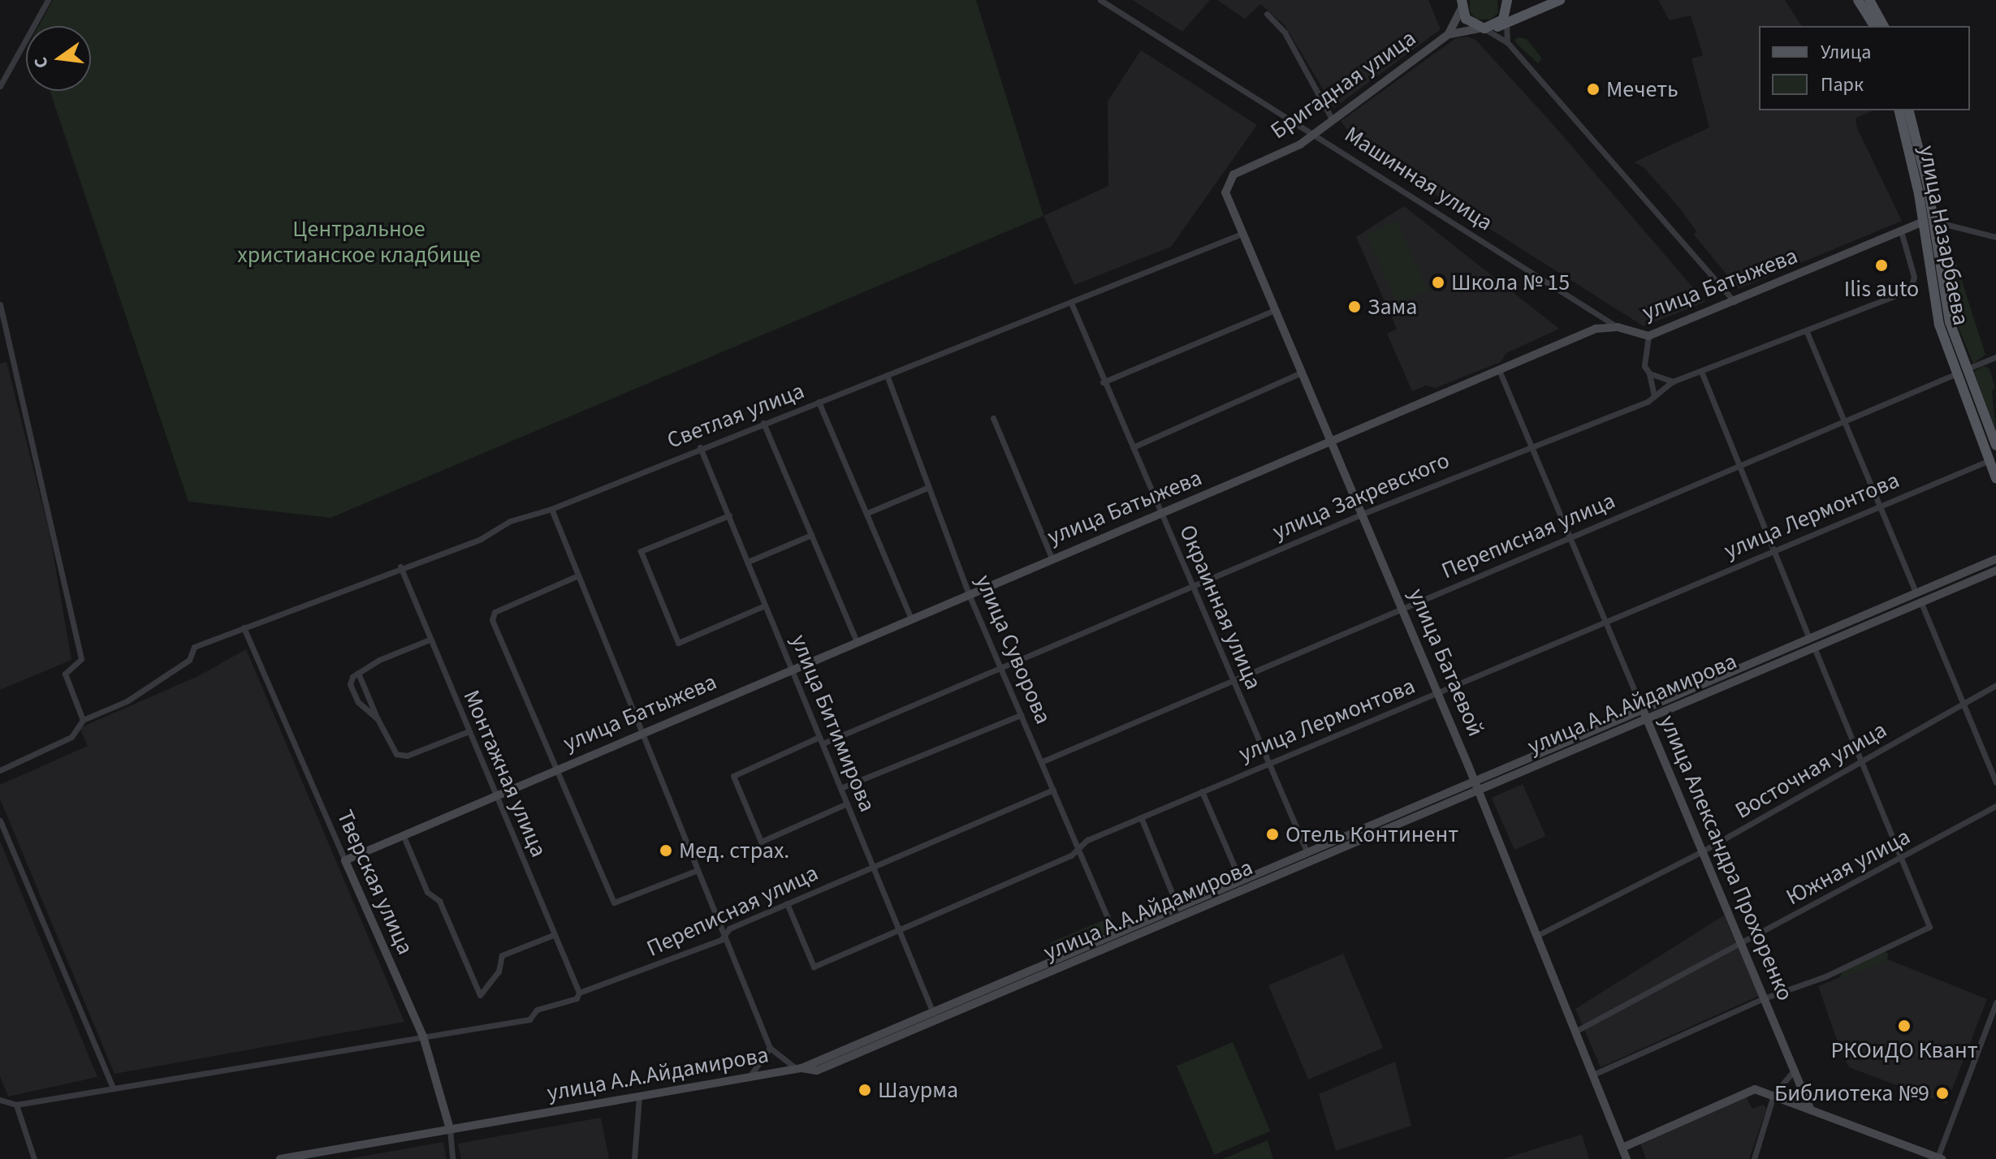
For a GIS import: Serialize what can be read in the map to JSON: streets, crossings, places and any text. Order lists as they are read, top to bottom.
{
  "streets": {
    "main road": [
      "Бригадная улица",
      "улица Назарбаева",
      "улица Батыжева",
      "улица Батаевой",
      "улица А.А.Айдамирова",
      "улица Александра Прохоренко",
      "Тверская улица"
    ],
    "street": [
      "Машинная улица",
      "Светлая улица",
      "улица Закревского",
      "улица Лермонтова",
      "Переписная улица",
      "Окраинная улица",
      "улица Суворова",
      "улица Битимирова",
      "Восточная улица",
      "Монтажная улица",
      "Южная улица"
    ]
  },
  "crossings": [
    ["Бригадная улица", "Машинная улица"],
    ["Бригадная улица", "улица Батаевой"],
    ["Машинная улица", "улица Батыжева"],
    ["улица Назарбаева", "улица Батыжева"],
    ["улица Назарбаева", "улица Лермонтова"],
    ["улица Назарбаева", "Переписная улица"],
    ["улица Батыжева", "улица Закревского"],
    ["улица Батыжева", "Окраинная улица"],
    ["улица Батыжева", "улица Суворова"],
    ["улица Батыжева", "улица Батаевой"],
    ["улица Батыжева", "улица Битимирова"],
    ["улица Батыжева", "Монтажная улица"],
    ["улица Батыжева", "улица Александра Прохоренко"],
    ["улица Батыжева", "Тверская улица"],
    ["Светлая улица", "Окраинная улица"],
    ["Светлая улица", "улица Суворова"],
    ["Светлая улица", "улица Батаевой"],
    ["Светлая улица", "улица Битимирова"],
    ["Светлая улица", "Монтажная улица"],
    ["Светлая улица", "Тверская улица"],
    ["улица Закревского", "Окраинная улица"],
    ["улица Закревского", "улица Суворова"],
    ["улица Закревского", "улица Батаевой"],
    ["улица Закревского", "улица Битимирова"],
    ["улица Закревского", "улица Александра Прохоренко"],
    ["улица Лермонтова", "Переписная улица"],
    ["улица Лермонтова", "Окраинная улица"],
    ["улица Лермонтова", "улица Суворова"],
    ["улица Лермонтова", "улица Батаевой"],
    ["улица Лермонтова", "улица Битимирова"],
    ["улица Лермонтова", "улица Александра Прохоренко"],
    ["Переписная улица", "Окраинная улица"],
    ["Переписная улица", "улица Суворова"],
    ["Переписная улица", "улица Батаевой"],
    ["Переписная улица", "улица Битимирова"],
    ["Переписная улица", "Монтажная улица"],
    ["Переписная улица", "улица Александра Прохоренко"],
    ["Переписная улица", "Тверская улица"],
    ["Окраинная улица", "улица А.А.Айдамирова"],
    ["улица Суворова", "улица А.А.Айдамирова"],
    ["улица Батаевой", "улица А.А.Айдамирова"],
    ["улица Батаевой", "Восточная улица"],
    ["улица Батаевой", "Южная улица"],
    ["улица А.А.Айдамирова", "улица Битимирова"],
    ["улица А.А.Айдамирова", "улица Александра Прохоренко"],
    ["улица А.А.Айдамирова", "Тверская улица"],
    ["Восточная улица", "улица Александра Прохоренко"],
    ["улица Александра Прохоренко", "Южная улица"]
  ],
  "parks": ["Центральное христианское кладбище"],
  "places": [
    "Мечеть",
    "Ilis auto",
    "Школа № 15",
    "Зама",
    "Отель Континент",
    "Мед. страх.",
    "РКОиДО Квант",
    "Шаурма",
    "Библиотека №9"
  ],
  "legend": ["Улица", "Парк"],
  "north": "left"
}
